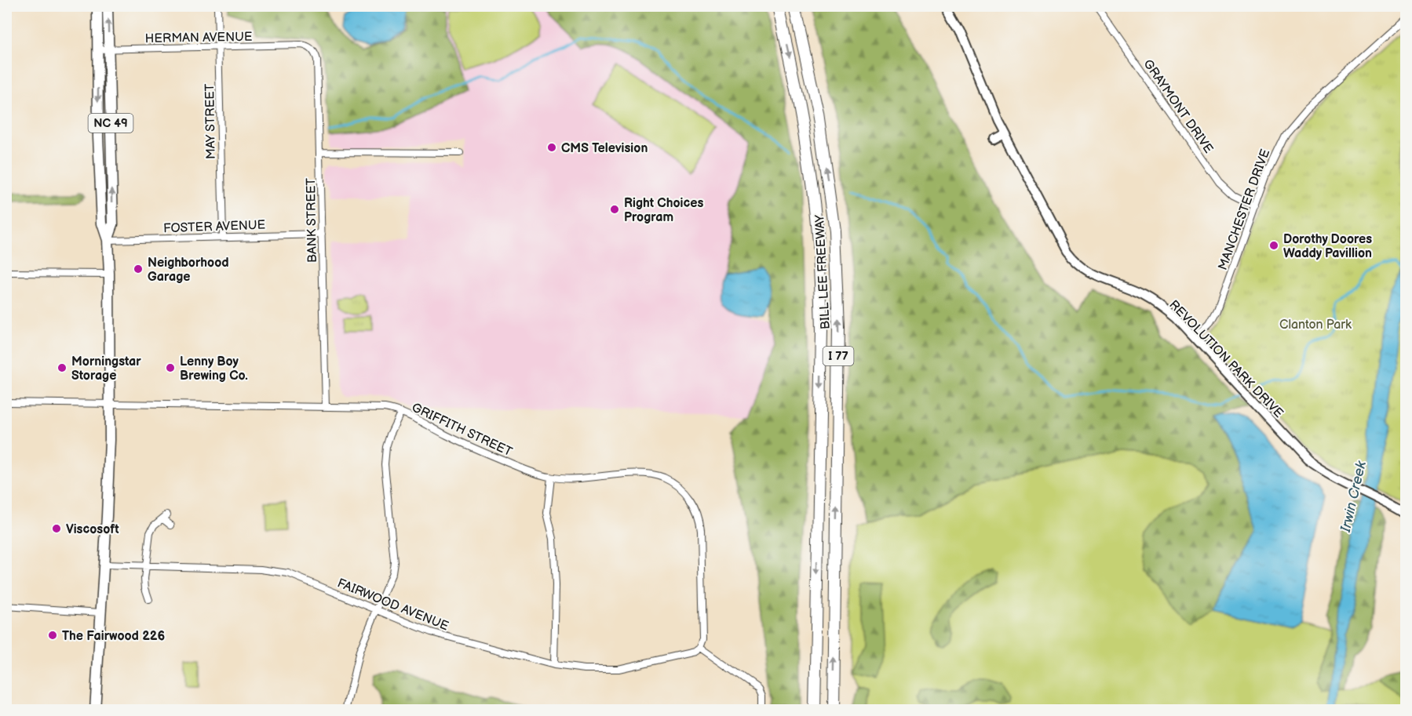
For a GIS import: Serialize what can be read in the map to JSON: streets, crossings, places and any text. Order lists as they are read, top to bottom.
{
  "streets": {
    "highway": ["BILL LEE FREEWAY", "I 77"],
    "main road": ["NC 49"],
    "street": [
      "HERMAN AVENUE",
      "GRAYMONT DRIVE",
      "MAY STREET",
      "MANCHESTER DRIVE",
      "BANK STREET",
      "FOSTER AVENUE",
      "REVOLUTION PARK DRIVE",
      "GRIFFITH STREET",
      "FAIRWOOD AVENUE"
    ]
  },
  "crossings": [
    ["HERMAN AVENUE", "MAY STREET"],
    ["HERMAN AVENUE", "NC 49"],
    ["HERMAN AVENUE", "BANK STREET"],
    ["GRAYMONT DRIVE", "MANCHESTER DRIVE"],
    ["MAY STREET", "FOSTER AVENUE"],
    ["NC 49", "FOSTER AVENUE"],
    ["NC 49", "GRIFFITH STREET"],
    ["NC 49", "FAIRWOOD AVENUE"],
    ["MANCHESTER DRIVE", "REVOLUTION PARK DRIVE"],
    ["BANK STREET", "FOSTER AVENUE"],
    ["BANK STREET", "GRIFFITH STREET"],
    ["GRIFFITH STREET", "FAIRWOOD AVENUE"]
  ],
  "water": ["Irwin Creek"],
  "parks": ["Clanton Park"],
  "places": [
    "CMS Television",
    "Right Choices Program",
    "Dorothy Doores Waddy Pavillion",
    "Neighborhood Garage",
    "Morningstar Storage",
    "Lenny Boy Brewing Co.",
    "Viscosoft",
    "The Fairwood 226"
  ]
}
